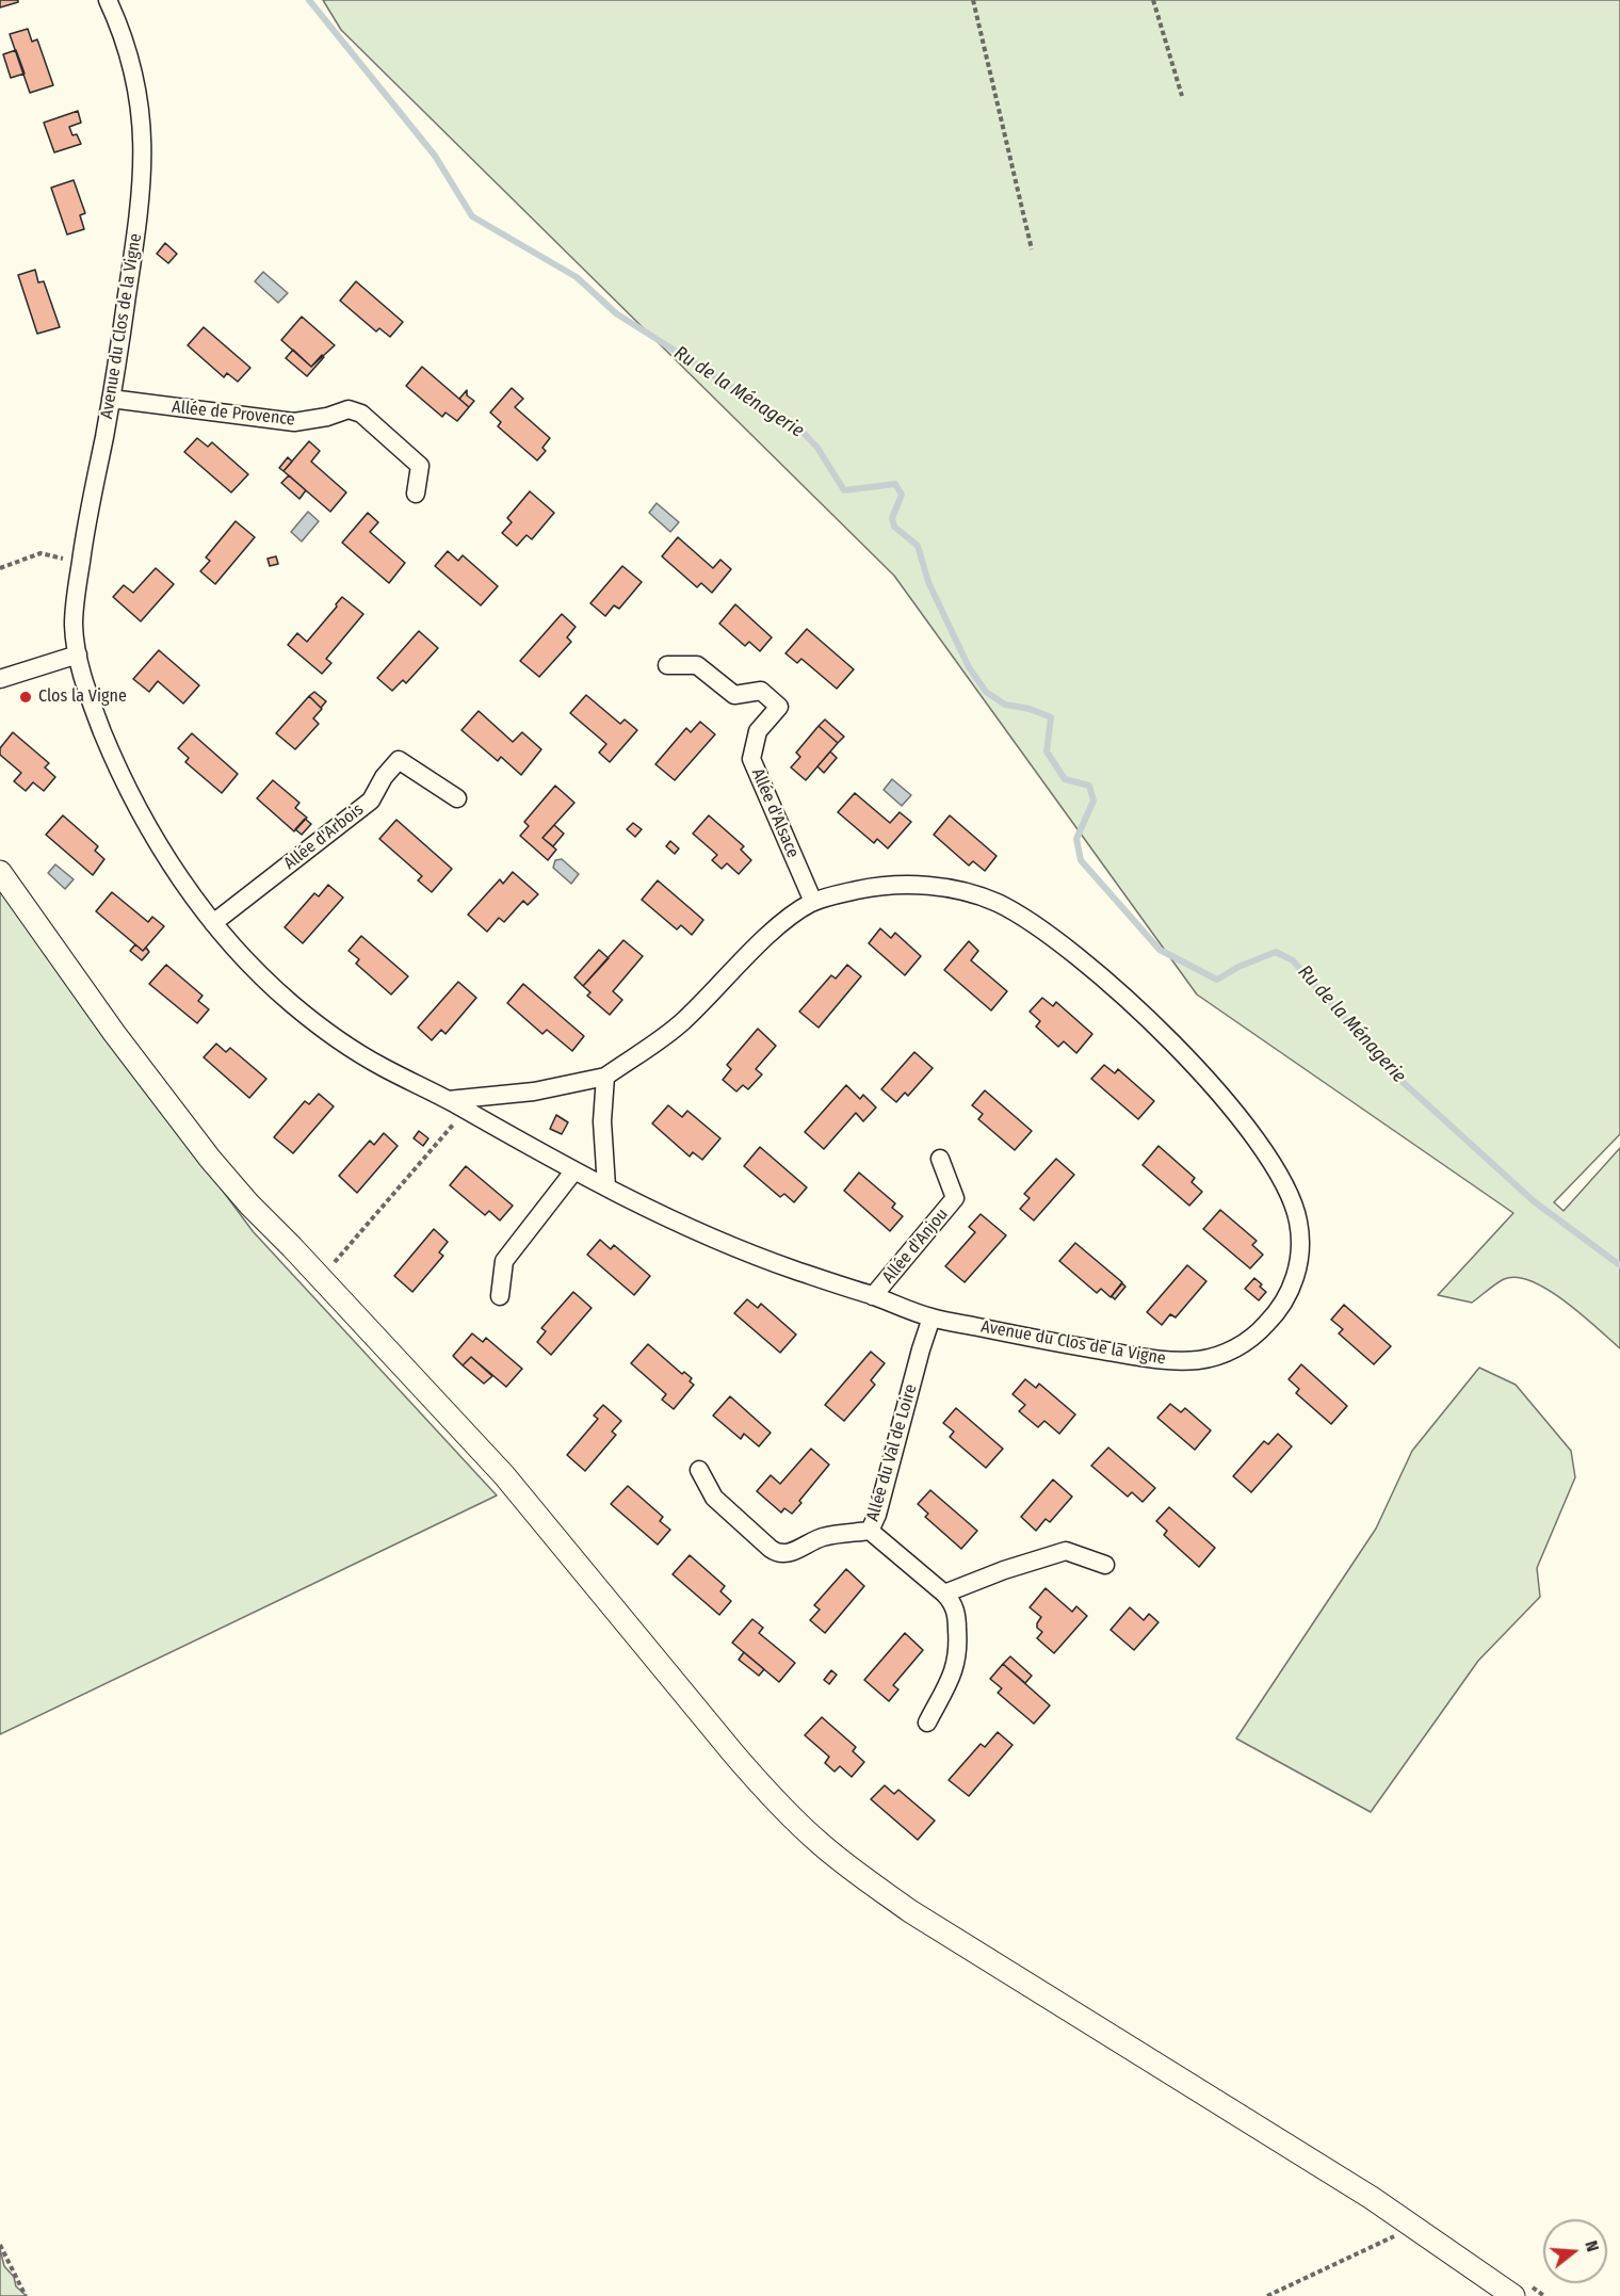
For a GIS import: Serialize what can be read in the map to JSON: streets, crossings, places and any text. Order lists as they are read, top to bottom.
{
  "streets": {
    "street": [
      "Avenue du Clos de la Vigne",
      "Allée de Provence",
      "Allée d'Alsace",
      "Allée d'Arbois",
      "Allée d'Anjou",
      "Allée du Val de Loire"
    ]
  },
  "crossings": [
    ["Avenue du Clos de la Vigne", "Allée de Provence"],
    ["Avenue du Clos de la Vigne", "Allée d'Alsace"],
    ["Avenue du Clos de la Vigne", "Allée d'Arbois"],
    ["Avenue du Clos de la Vigne", "Allée d'Anjou"],
    ["Avenue du Clos de la Vigne", "Allée du Val de Loire"]
  ],
  "water": ["Ru de la Ménagerie"],
  "places": ["Clos la Vigne"],
  "north": "right"
}
